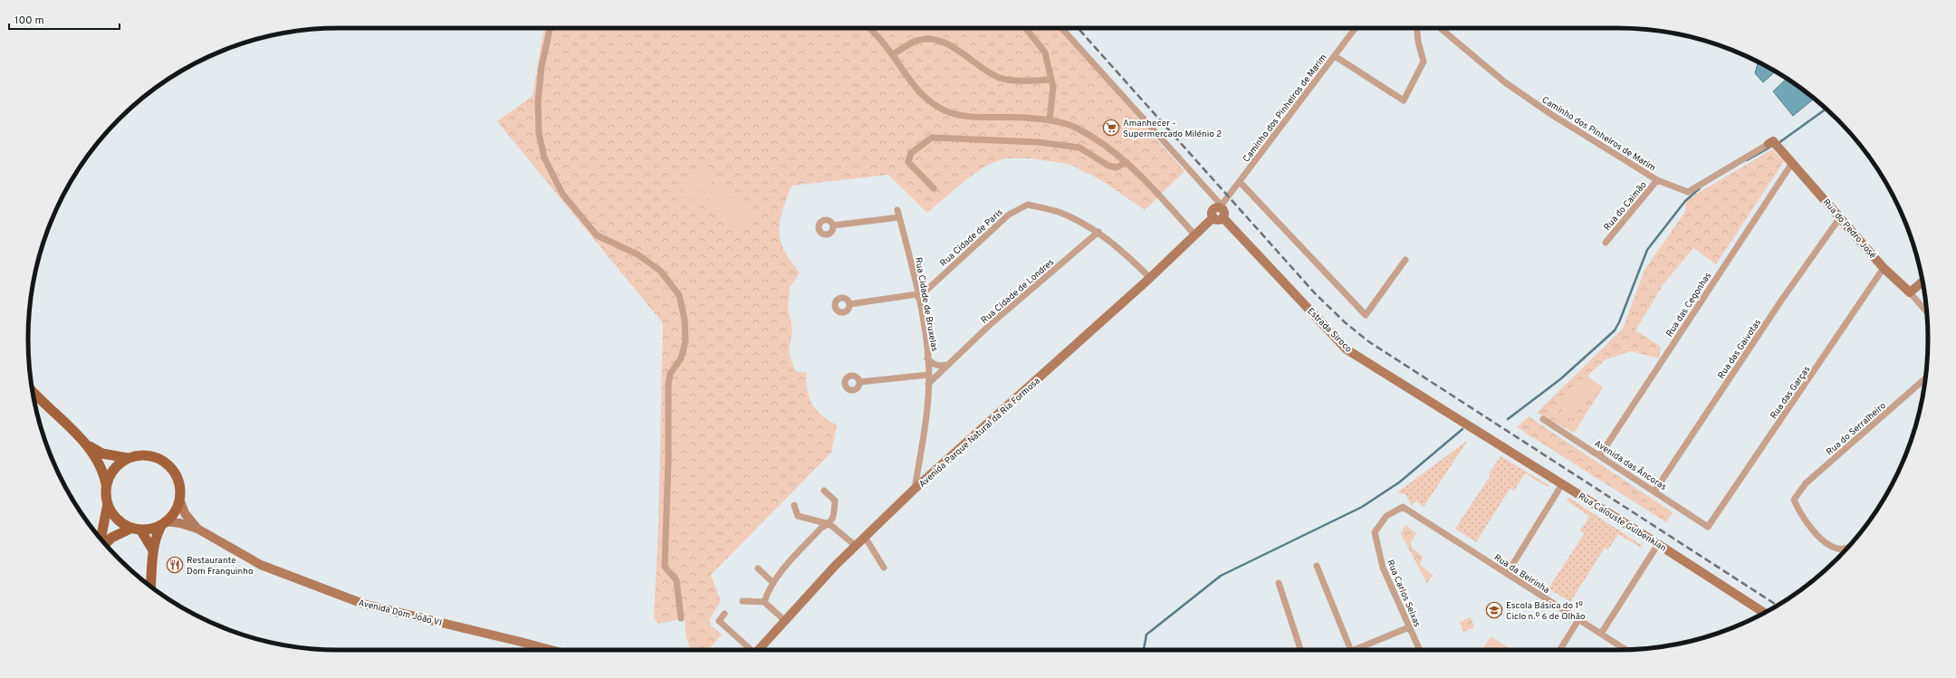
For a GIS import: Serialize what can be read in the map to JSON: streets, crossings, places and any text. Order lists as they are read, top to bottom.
{
  "streets": {
    "street": [
      "Caminho dos Pinheiros de Marim",
      "Rua do Caimão",
      "Rua do Pedro José",
      "Rua Cidade de Paris",
      "Rua Cidade de Londres",
      "Rua Cidade de Bruxelas",
      "Rua das Cegonhas",
      "Estrada Siroco",
      "Rua das Gaivotas",
      "Rua das Garças",
      "Rua do Serralheiro",
      "Avenida Parque Natural da Ria Formosa",
      "Avenida das Âncoras",
      "Rua Calouste Gulbenkian",
      "Rua da Beirinha",
      "Rua Carlos Seixas",
      "Avenida Dom João VI"
    ]
  },
  "crossings": [
    ["Caminho dos Pinheiros de Marim", "Rua do Caimão"],
    ["Caminho dos Pinheiros de Marim", "Rua do Pedro José"],
    ["Caminho dos Pinheiros de Marim", "Estrada Siroco"],
    ["Caminho dos Pinheiros de Marim", "Avenida Parque Natural da Ria Formosa"],
    ["Rua do Pedro José", "Rua das Cegonhas"],
    ["Rua do Pedro José", "Rua das Gaivotas"],
    ["Rua do Pedro José", "Rua das Garças"],
    ["Rua Cidade de Paris", "Rua Cidade de Londres"],
    ["Rua Cidade de Paris", "Rua Cidade de Bruxelas"],
    ["Rua Cidade de Paris", "Avenida Parque Natural da Ria Formosa"],
    ["Rua Cidade de Londres", "Rua Cidade de Bruxelas"],
    ["Rua Cidade de Bruxelas", "Avenida Parque Natural da Ria Formosa"],
    ["Rua das Cegonhas", "Avenida das Âncoras"],
    ["Estrada Siroco", "Avenida Parque Natural da Ria Formosa"],
    ["Estrada Siroco", "Rua Calouste Gulbenkian"],
    ["Rua das Gaivotas", "Avenida das Âncoras"],
    ["Rua das Garças", "Avenida das Âncoras"],
    ["Rua da Beirinha", "Rua Carlos Seixas"]
  ],
  "places": {
    "supermarket": ["Amanhecer - Supermercado Milénio 2"],
    "restaurant": ["Restaurante Dom Franguinho"],
    "school or university": ["Escola Básica do 1º Ciclo n.º 6 de Olhão"]
  },
  "scale_bar": "100 m"
}
